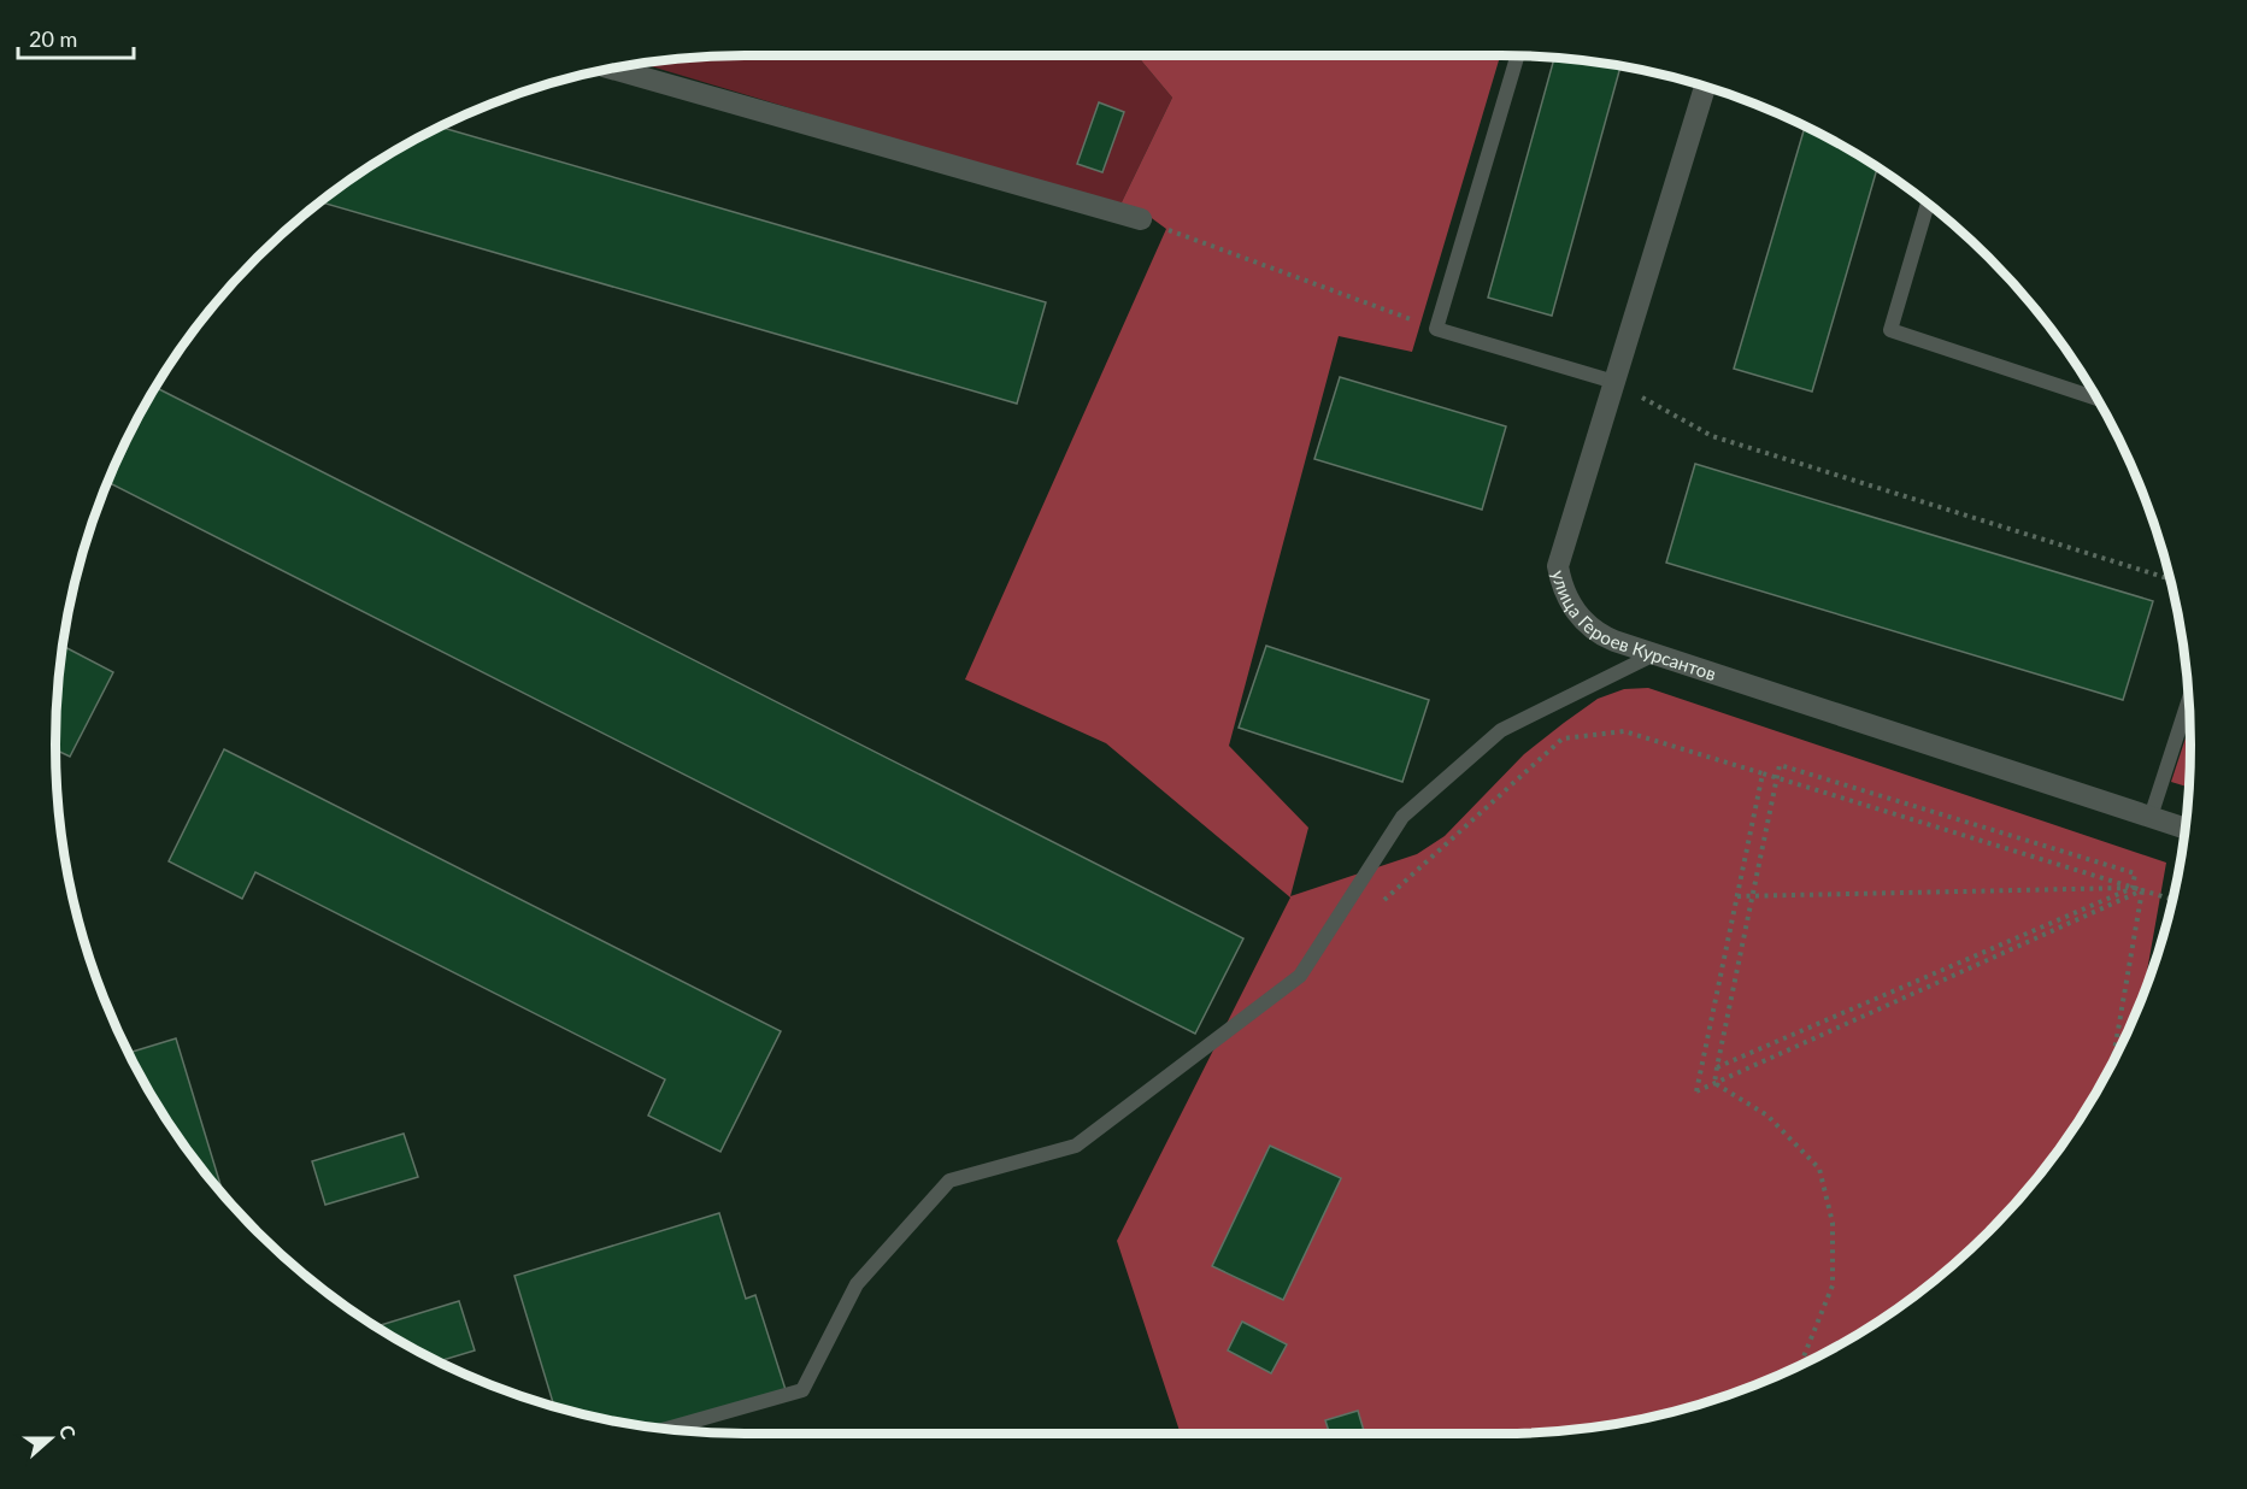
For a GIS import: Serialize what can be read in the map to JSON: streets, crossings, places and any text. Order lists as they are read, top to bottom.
{
  "streets": {
    "street": ["улица Героев Курсантов"]
  },
  "scale_bar": "20 m",
  "north": "right"
}
